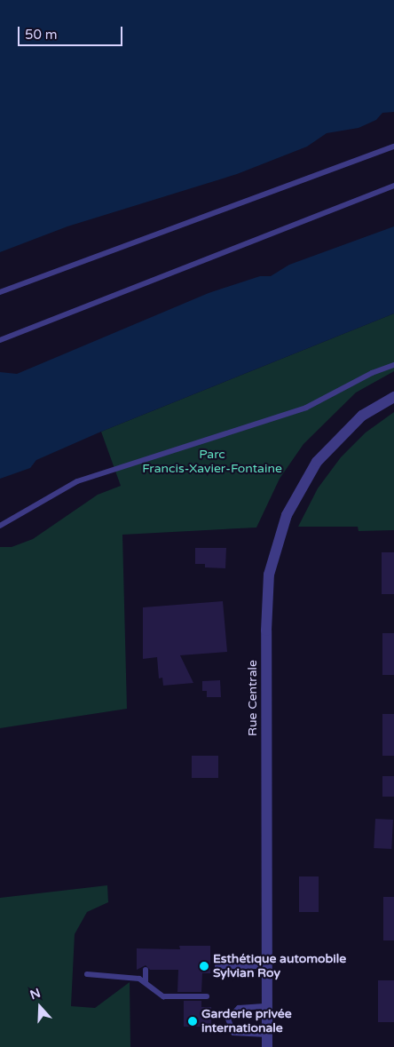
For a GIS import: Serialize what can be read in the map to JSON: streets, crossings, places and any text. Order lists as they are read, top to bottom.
{
  "streets": {
    "street": ["Rue Centrale"]
  },
  "parks": ["Parc Francis-Xavier-Fontaine"],
  "places": ["Esthétique automobile Sylvian Roy", "Garderie privée internationale"],
  "scale_bar": "50 m",
  "north": "top"
}
